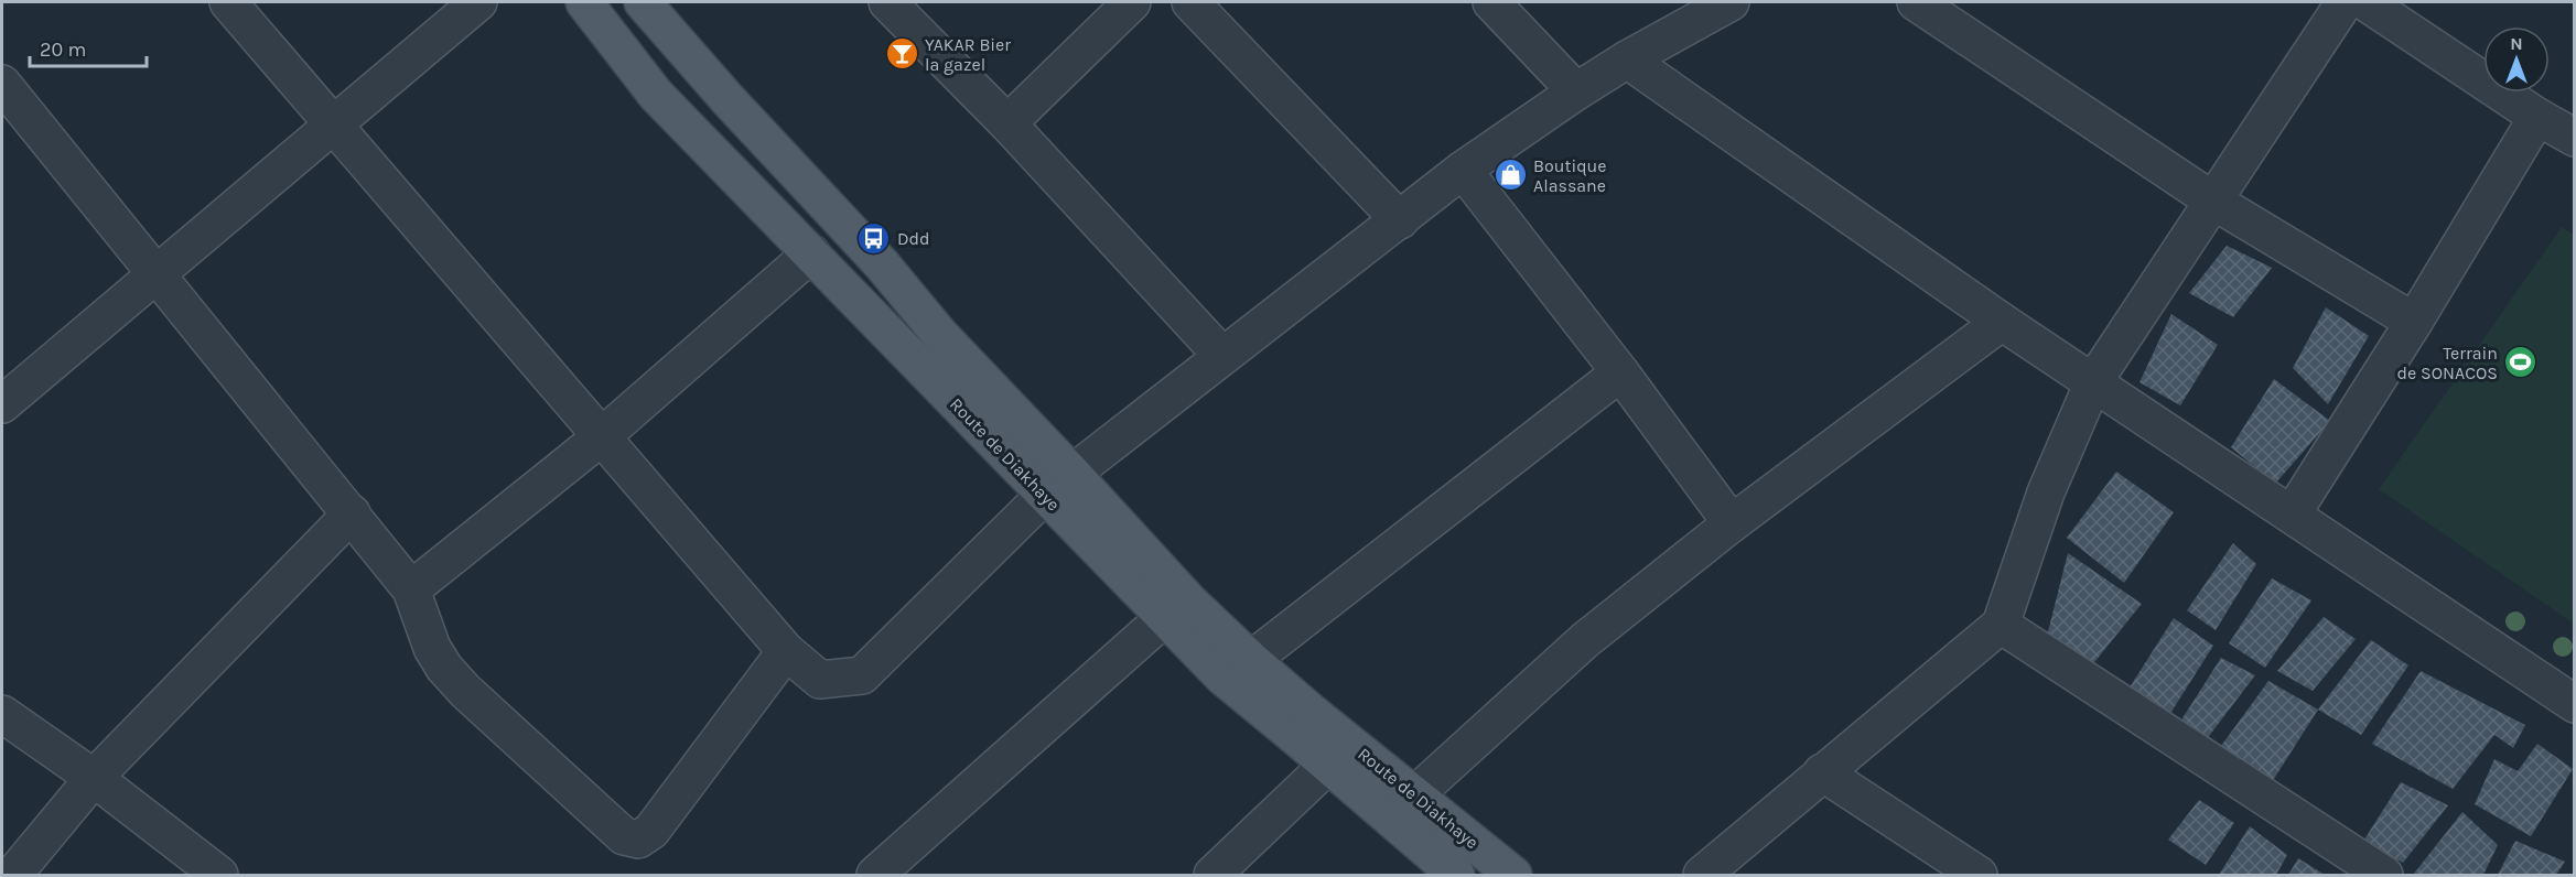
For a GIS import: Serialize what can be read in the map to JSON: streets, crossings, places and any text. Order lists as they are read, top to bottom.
{
  "streets": {
    "main road": ["Route de Diakhaye"]
  },
  "places": {
    "bar": ["YAKAR Bier la gazel"],
    "shop": ["Boutique Alassane"],
    "bus stop": ["Ddd"],
    "sports": ["Terrain de SONACOS"]
  },
  "scale_bar": "20 m",
  "north": "top"
}
